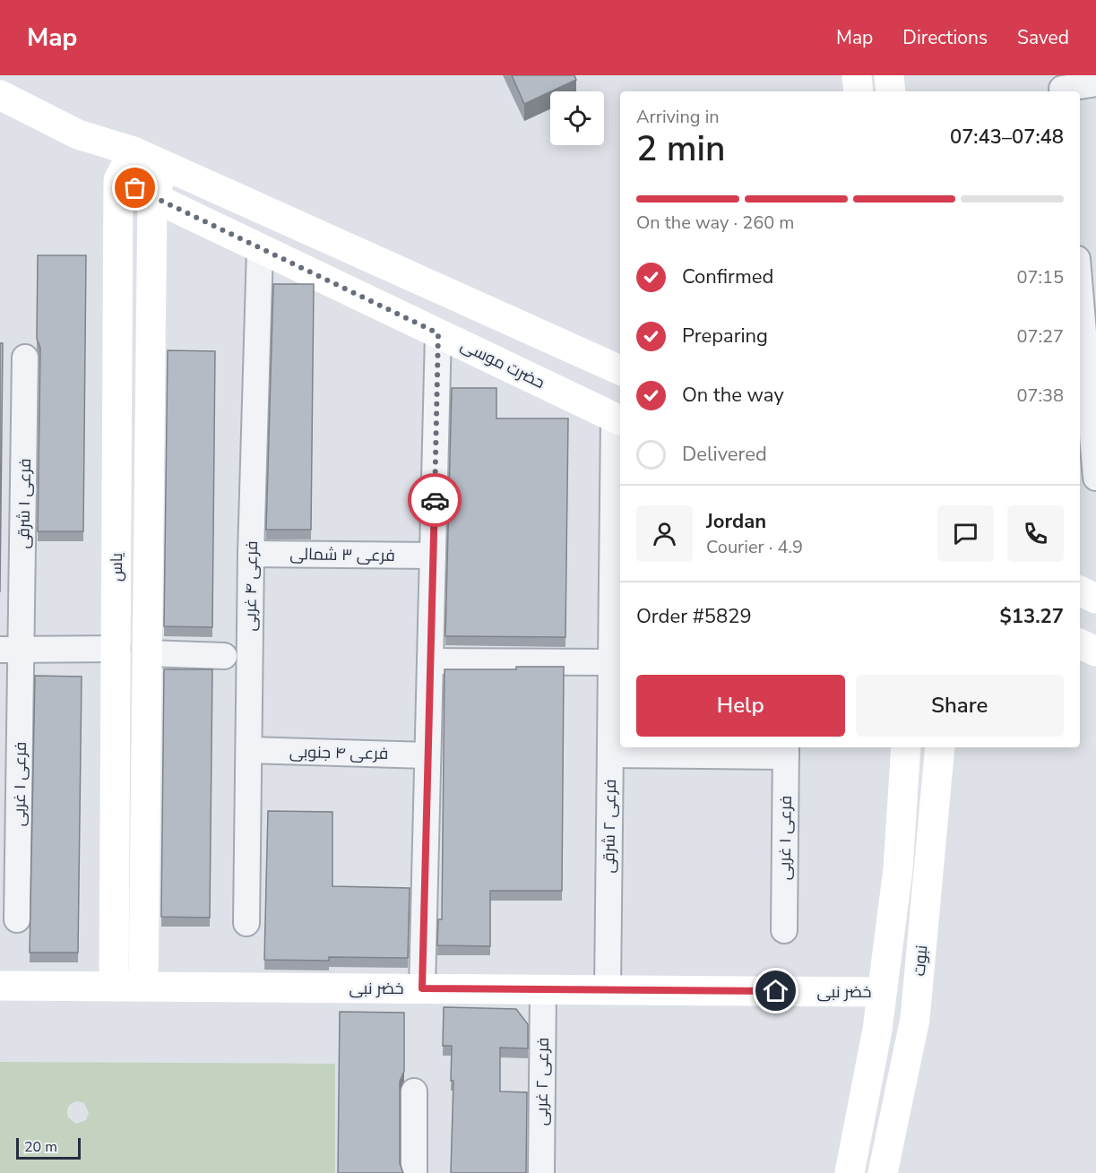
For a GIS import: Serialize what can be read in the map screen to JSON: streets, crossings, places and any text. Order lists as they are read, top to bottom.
{
  "streets": {
    "street": [
      "حضرت موسی",
      "فرعی ۱ شرقی",
      "فرعی ۳ شمالی",
      "یاس",
      "فرعی ۴ غربی",
      "فرعی ۴ جنوبی",
      "فرعی ۱ غربی",
      "فرعی ۲ شرقی",
      "نبوت",
      "خضر نبی",
      "فرعی ۲ غربی"
    ]
  },
  "crossings": [
    ["حضرت موسی", "یاس"],
    ["حضرت موسی", "فرعی ۴ غربی"],
    ["فرعی ۱ شرقی", "فرعی ۱ غربی"],
    ["فرعی ۳ شمالی", "فرعی ۴ غربی"],
    ["یاس", "خضر نبی"],
    ["فرعی ۴ غربی", "فرعی ۴ جنوبی"],
    ["فرعی ۲ شرقی", "خضر نبی"],
    ["نبوت", "خضر نبی"],
    ["خضر نبی", "فرعی ۲ غربی"]
  ],
  "scale_bar": "20 m",
  "page": {
    "header": "Map",
    "nav": ["Map", "Directions", "Saved"],
    "heading": ["2 min", "Arriving in", "07:43–07:48"],
    "panel": [
      "Jordan",
      "Courier · 4.9",
      "Order #5829",
      "$13.27"
    ],
    "bar": "On the way · 260 m",
    "list": [
      ["Confirmed", "07:15"],
      ["Preparing", "07:27"],
      ["On the way", "07:38"],
      "Delivered"
    ],
    "buttons": ["Help", "Share"],
    "scale": "20 m"
  }
}
